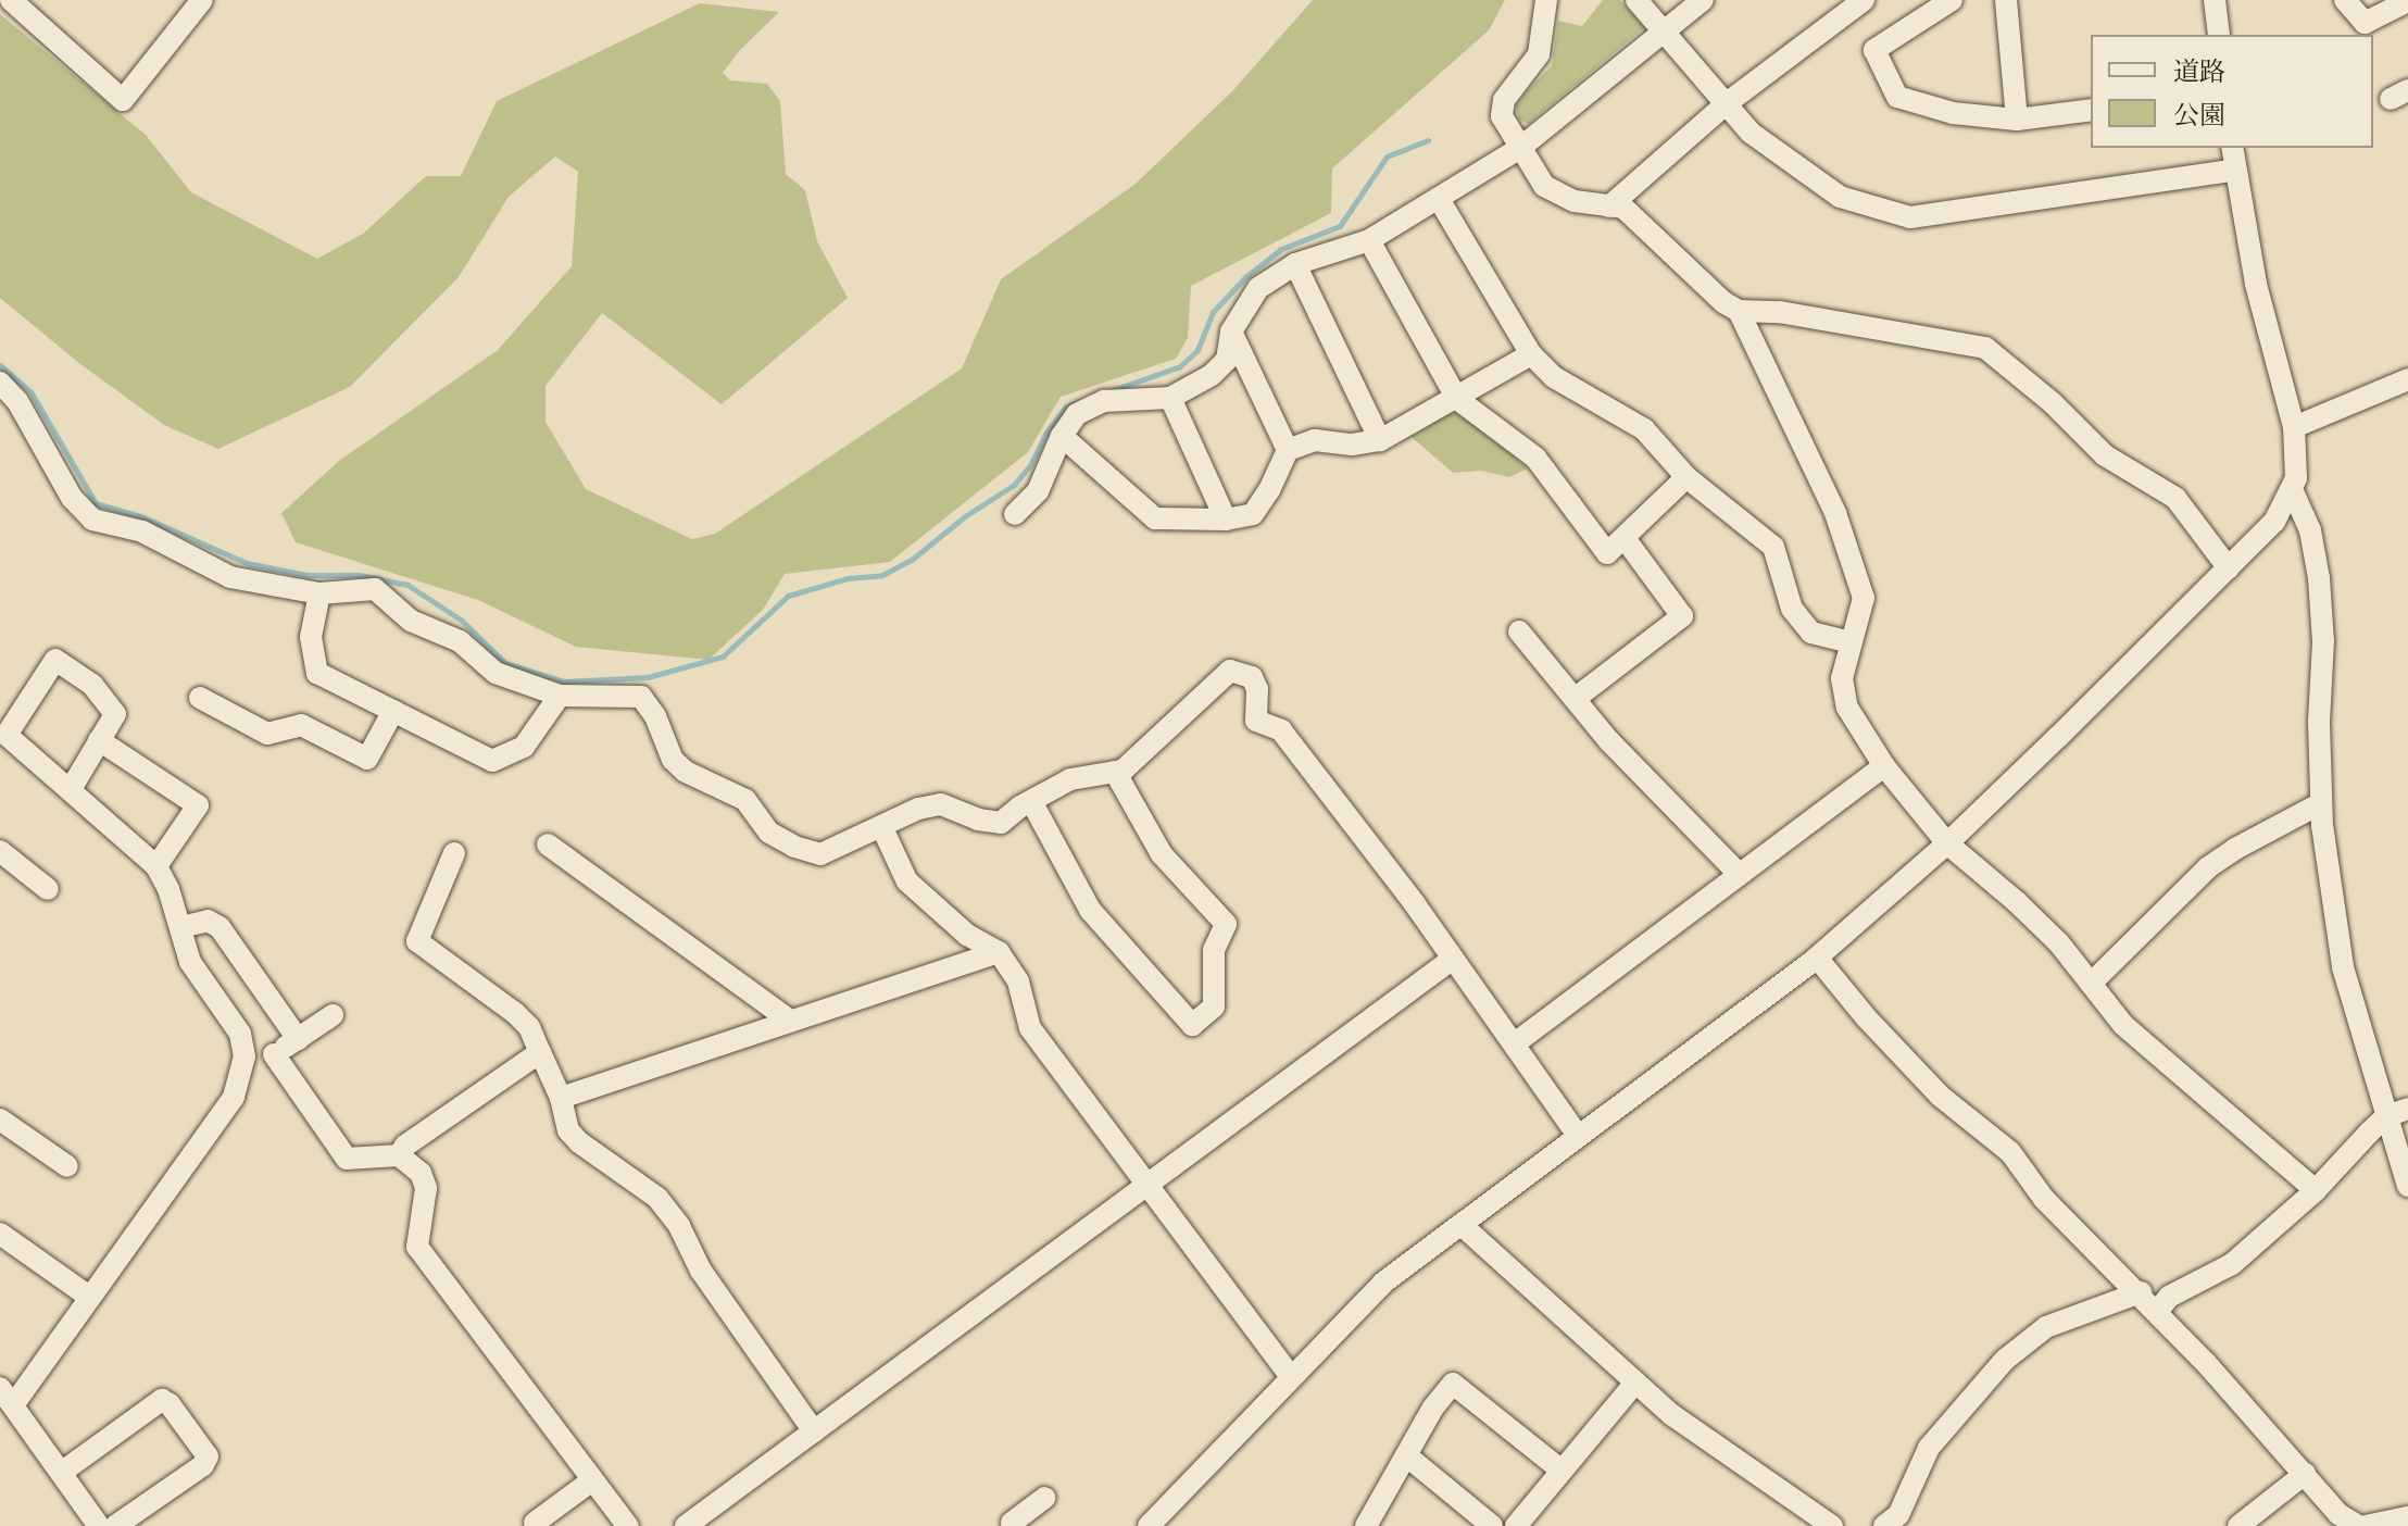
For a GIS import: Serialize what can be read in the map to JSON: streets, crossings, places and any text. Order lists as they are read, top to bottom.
{
  "legend": ["道路", "公園"]
}
